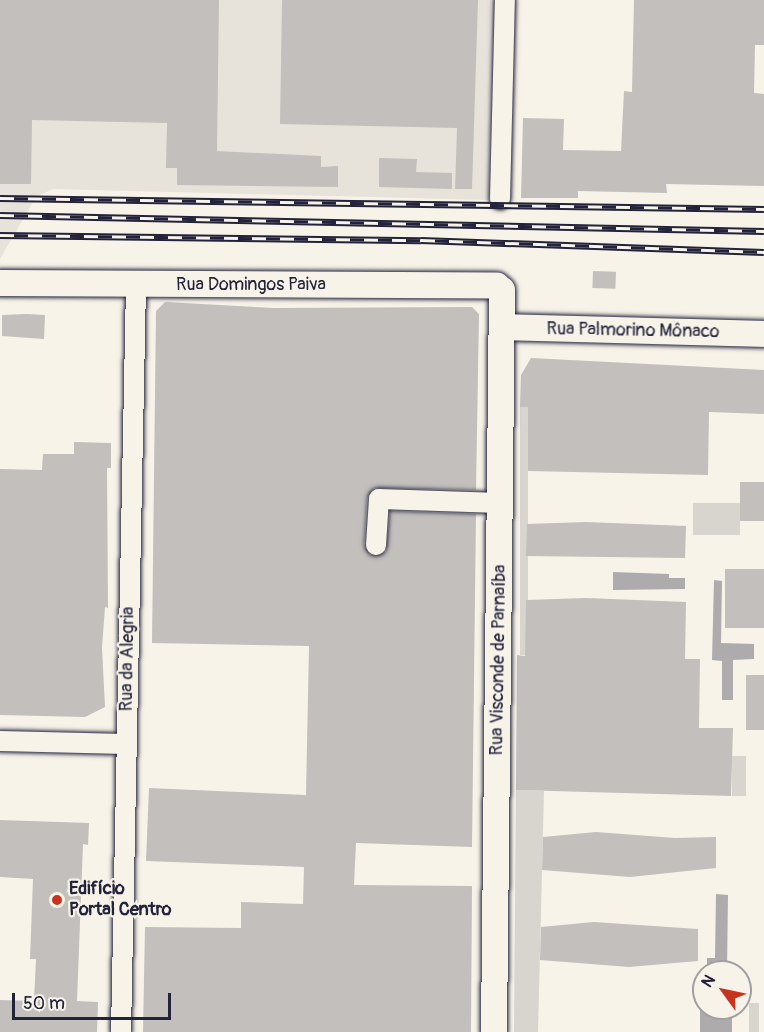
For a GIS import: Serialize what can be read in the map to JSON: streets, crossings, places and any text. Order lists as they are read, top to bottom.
{
  "streets": {
    "street": [
      "Rua Domingos Paiva",
      "Rua Palmorino Mônaco",
      "Rua da Alegria",
      "Rua Visconde de Parnaíba"
    ]
  },
  "crossings": [
    ["Rua Domingos Paiva", "Rua da Alegria"],
    ["Rua Domingos Paiva", "Rua Visconde de Parnaíba"],
    ["Rua Palmorino Mônaco", "Rua Visconde de Parnaíba"]
  ],
  "places": ["Edifício Portal Centro"],
  "scale_bar": "50 m",
  "north": "top left"
}
